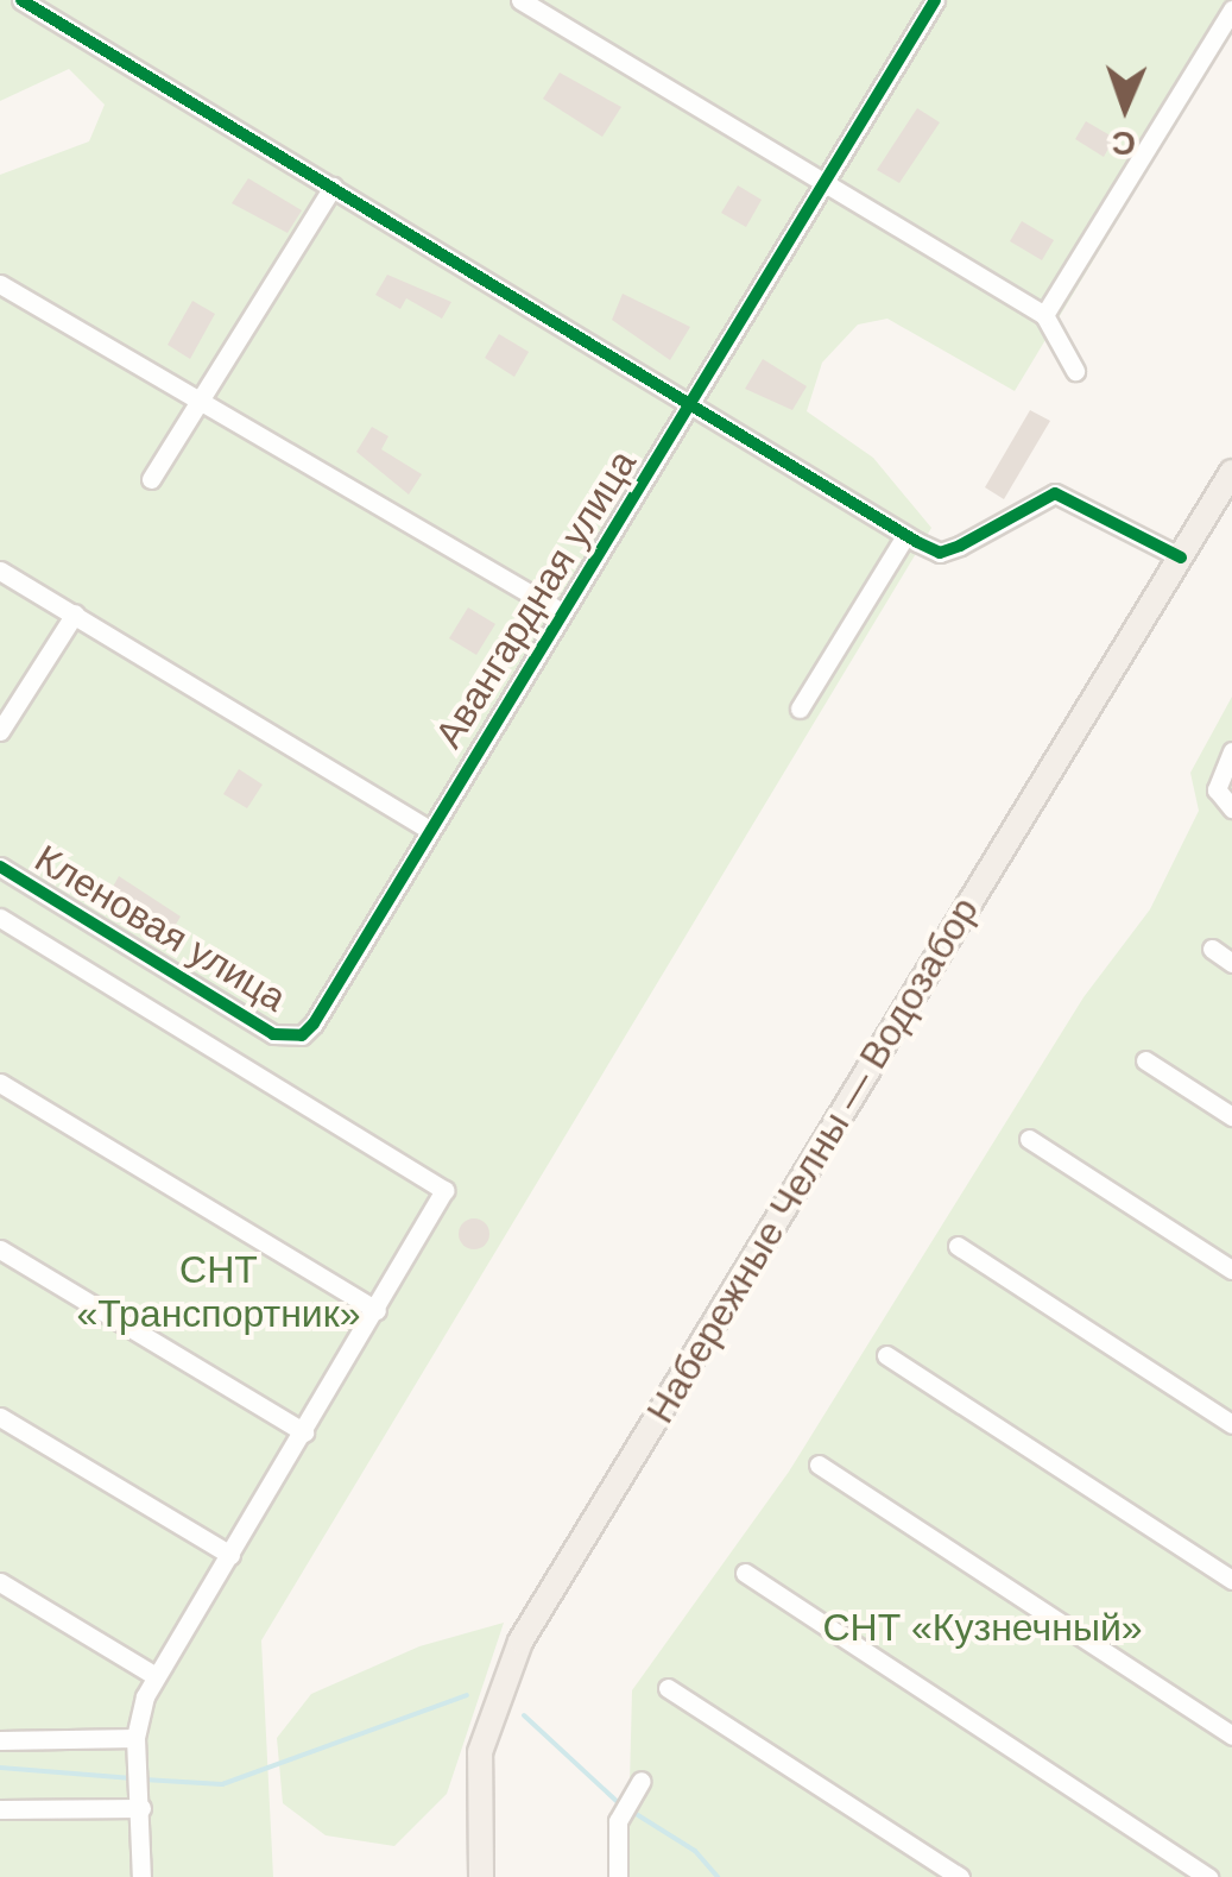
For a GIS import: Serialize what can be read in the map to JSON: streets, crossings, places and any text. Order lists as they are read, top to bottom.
{
  "streets": {
    "main road": ["Набережные Челны — Водозабор"],
    "street": ["Авангардная улица", "Кленовая улица"]
  },
  "crossings": [
    ["Авангардная улица", "Кленовая улица"]
  ],
  "parks": ["СНТ «Транспортник»", "СНТ «Кузнечный»"],
  "north": "bottom"
}
